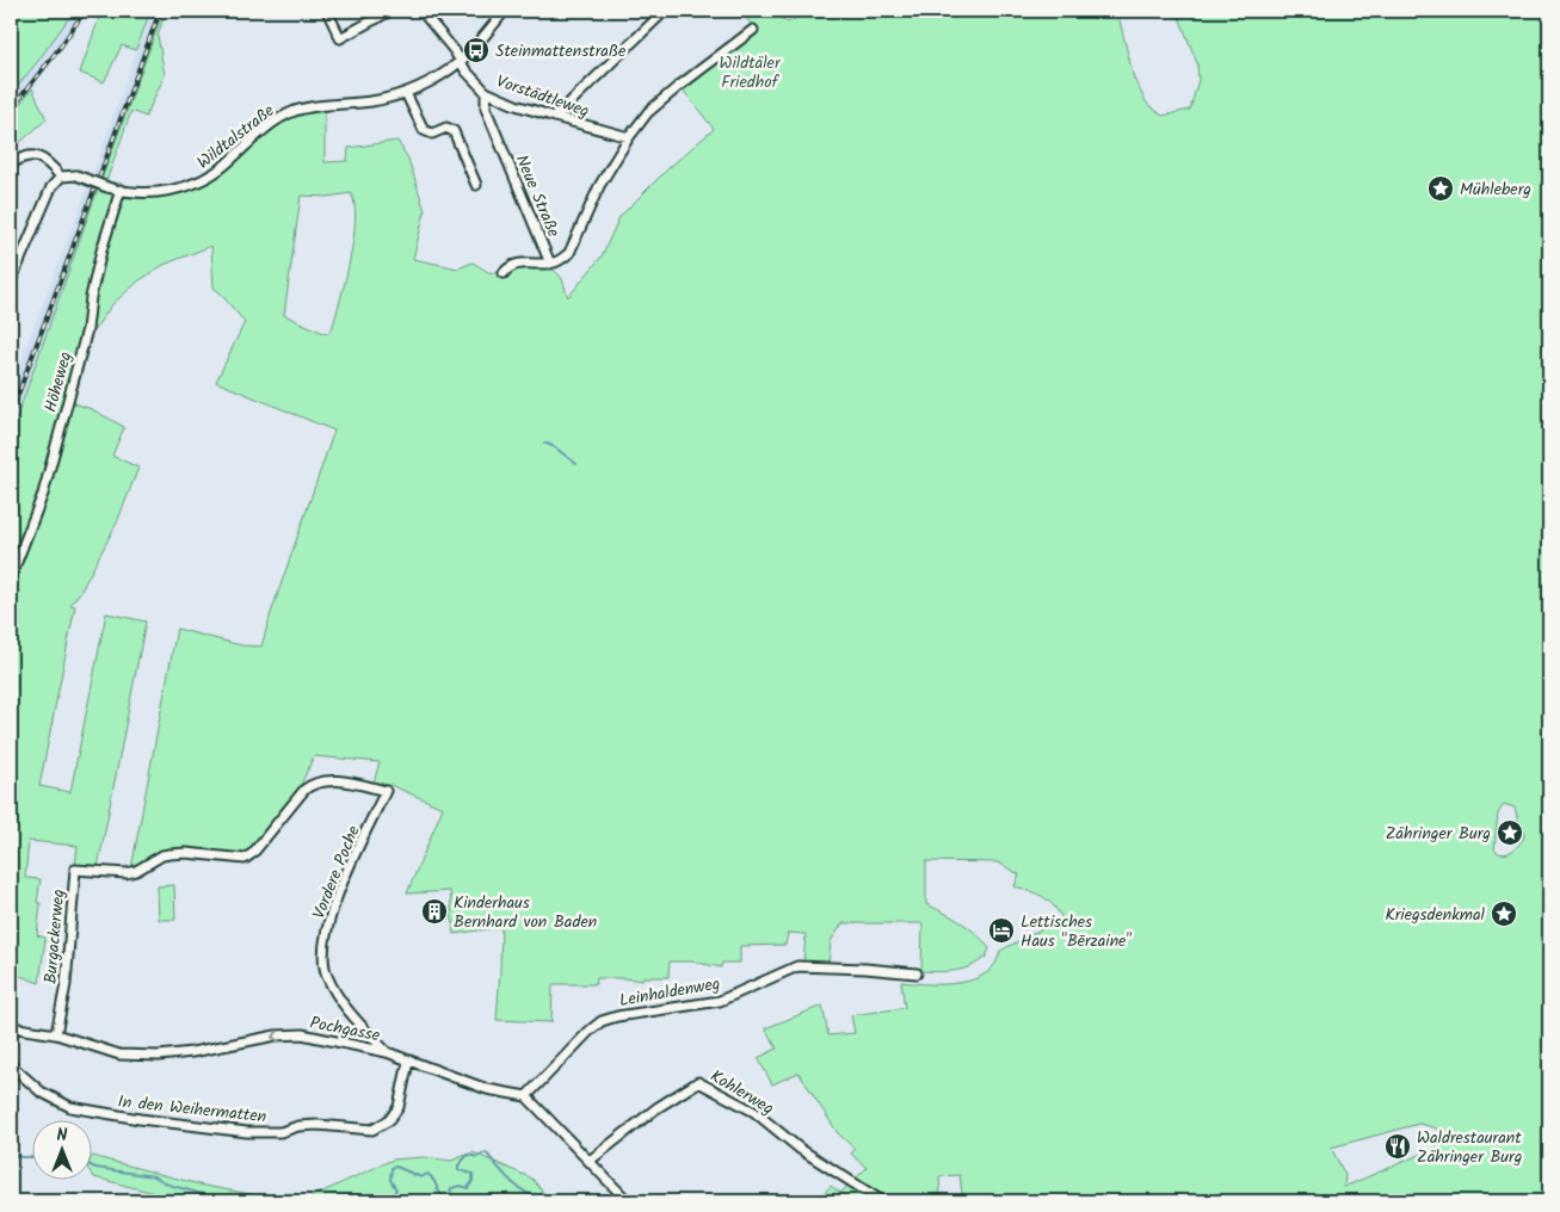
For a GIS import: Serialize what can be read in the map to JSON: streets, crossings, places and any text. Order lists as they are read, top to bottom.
{
  "streets": {
    "street": [
      "Vorstädtleweg",
      "Wildtalstraße",
      "Neue Straße",
      "Höheweg",
      "Vordere Poche",
      "Burgackerweg",
      "Leinhaldenweg",
      "Pochgasse",
      "Kohlerweg",
      "In den Weihermatten"
    ]
  },
  "crossings": [
    ["Vorstädtleweg", "Wildtalstraße"],
    ["Vorstädtleweg", "Neue Straße"],
    ["Wildtalstraße", "Höheweg"],
    ["Vordere Poche", "Burgackerweg"],
    ["Vordere Poche", "Pochgasse"],
    ["Burgackerweg", "Pochgasse"],
    ["Leinhaldenweg", "Pochgasse"],
    ["Pochgasse", "In den Weihermatten"]
  ],
  "one_way": ["Pochgasse"],
  "parks": ["Wildtäler Friedhof"],
  "places": {
    "bus stop": ["Steinmattenstraße"],
    "place": ["Mühleberg", "Zähringer Burg", "Kriegsdenkmal"],
    "building": ["Kinderhaus Bernhard von Baden"],
    "hotel": ["Lettisches Haus \"Bērzaine\""],
    "restaurant": ["Waldrestaurant Zähringer Burg"]
  },
  "north": "top"
}
